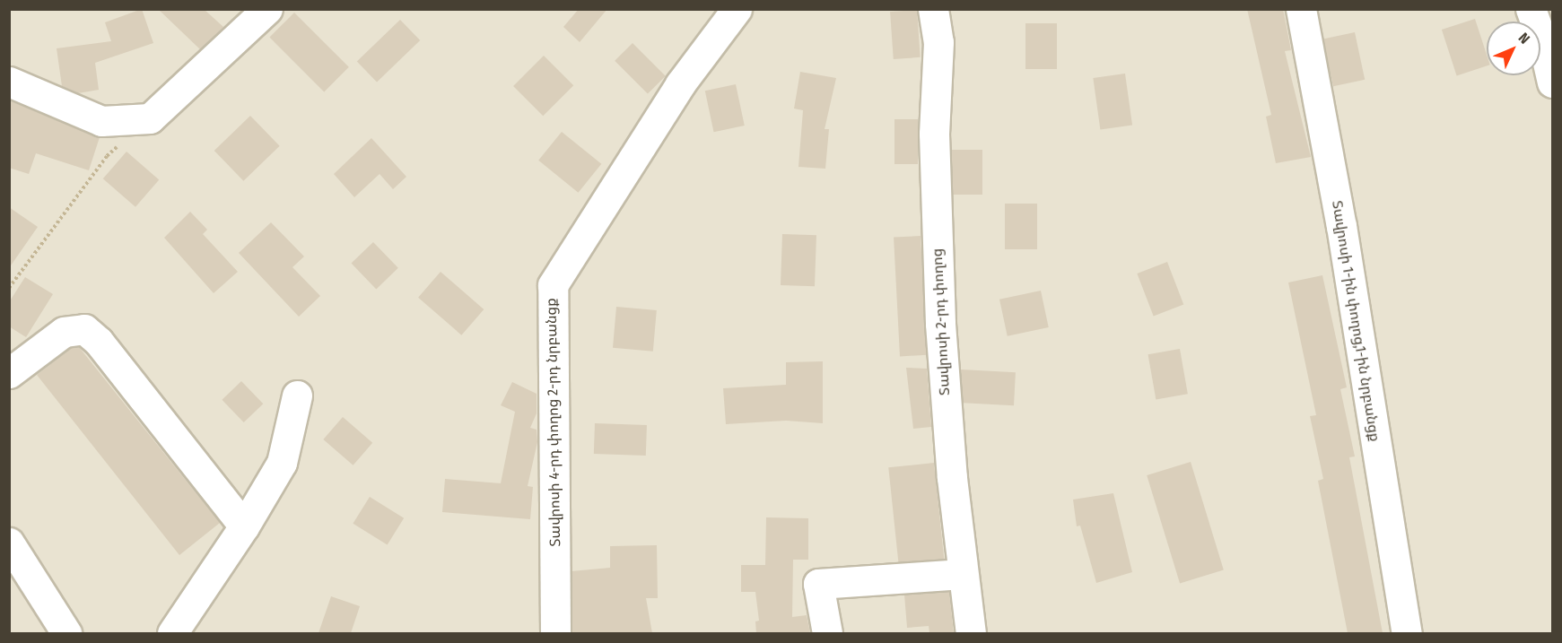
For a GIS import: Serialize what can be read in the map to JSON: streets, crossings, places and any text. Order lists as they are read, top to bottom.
{
  "streets": {
    "street": ["Տավրոսի 1-ին փողոց,1-ին նրբանցք", "Տավրոսի 2-րդ փողոց", "Տավրոսի 4-րդ փողոց 2-րդ նրբանցք"]
  },
  "north": "top right"
}
